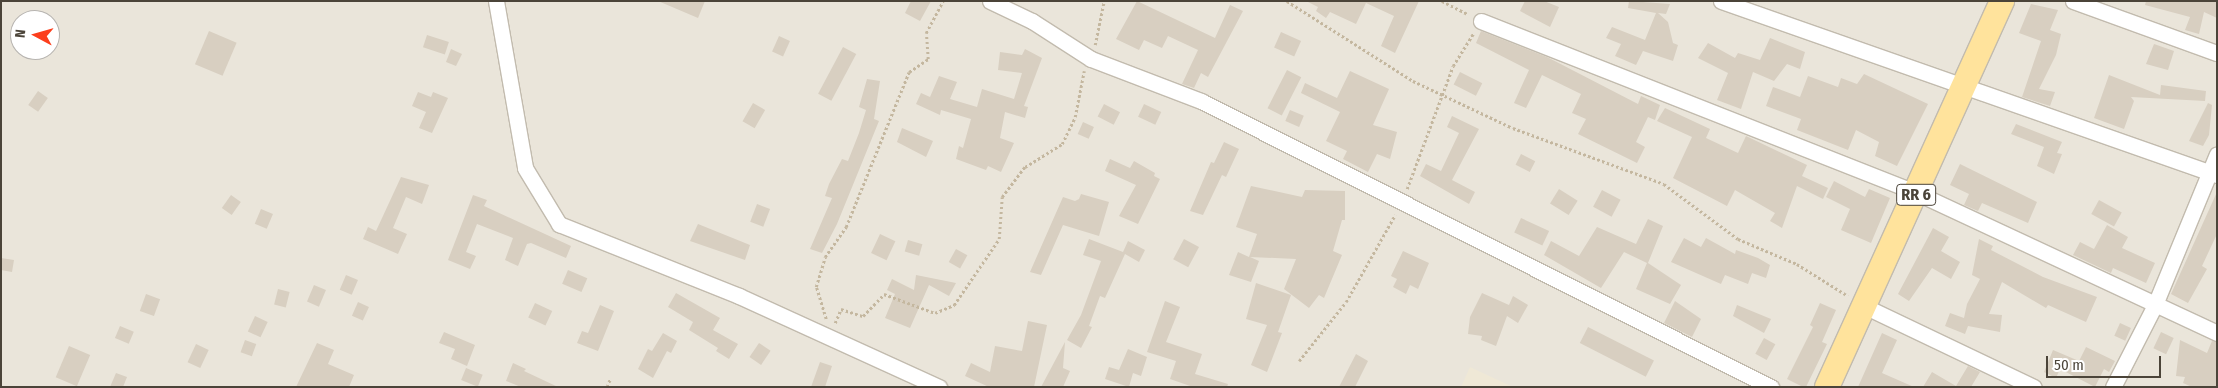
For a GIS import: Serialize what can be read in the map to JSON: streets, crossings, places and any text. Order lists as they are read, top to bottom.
{
  "streets": {
    "main road": ["RR 6"]
  },
  "scale_bar": "50 m",
  "north": "left"
}
